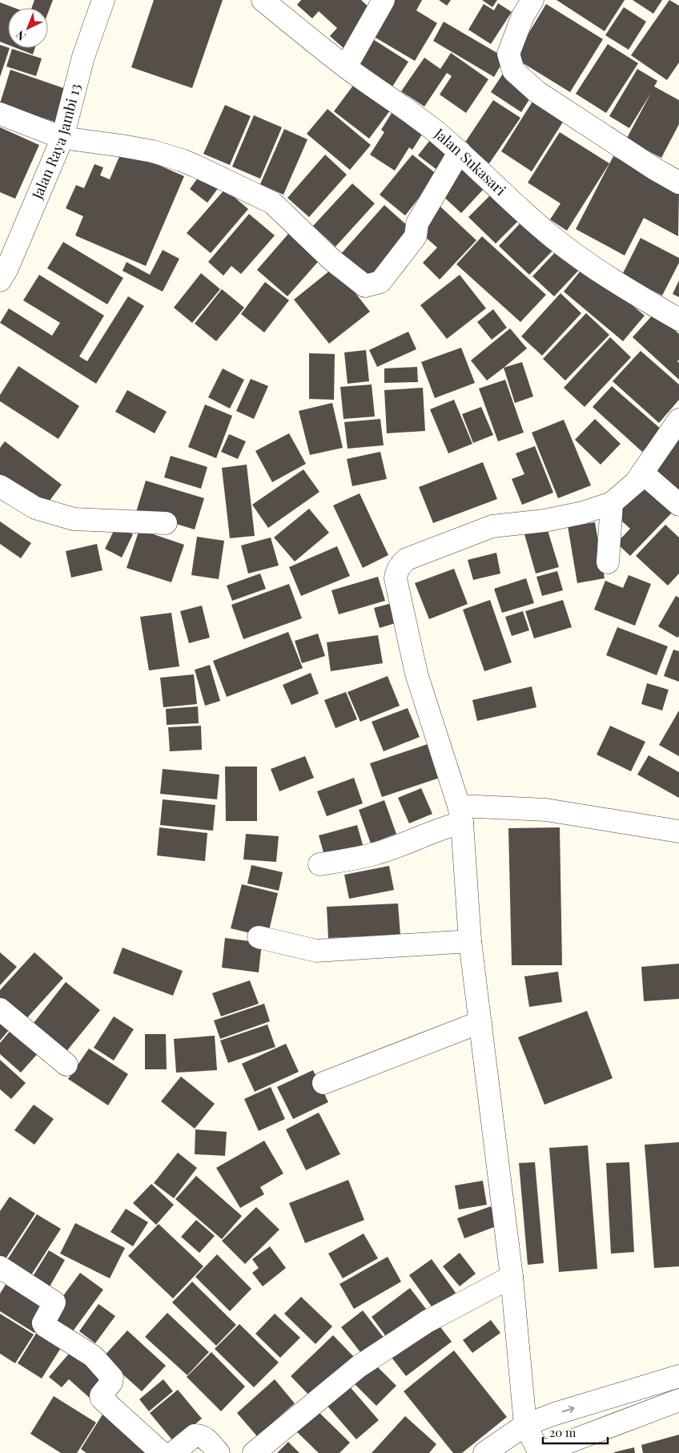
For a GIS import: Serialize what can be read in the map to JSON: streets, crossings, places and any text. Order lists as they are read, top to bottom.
{
  "streets": {
    "street": ["Jalan Raya Jambi 13", "Jalan Sukasari"]
  },
  "scale_bar": "20 m",
  "north": "bottom left"
}
